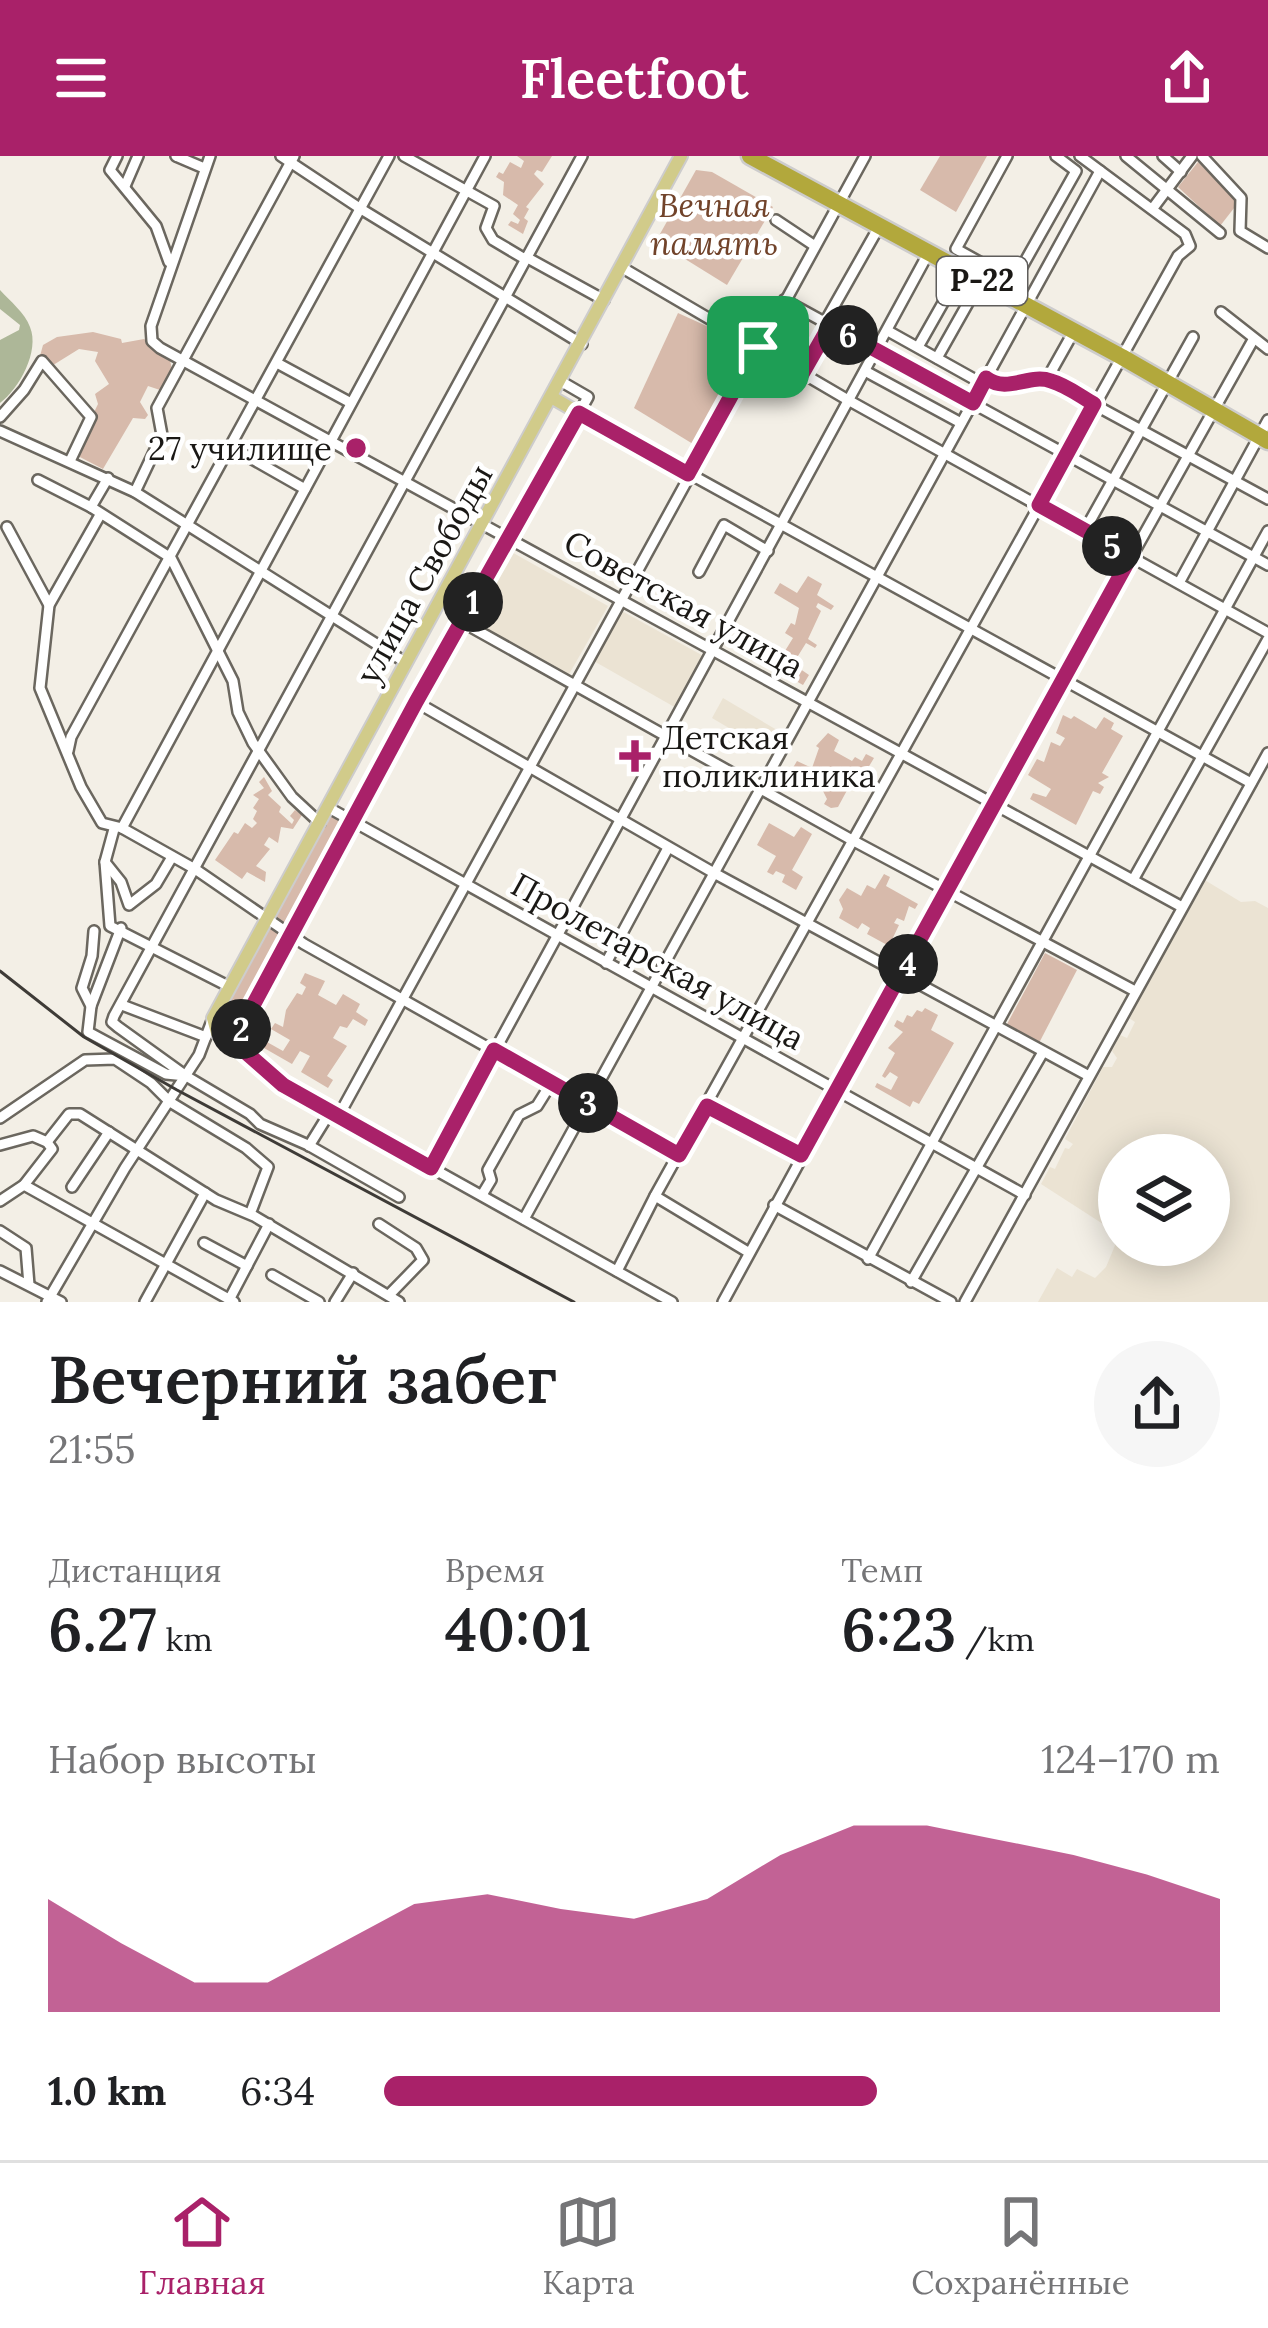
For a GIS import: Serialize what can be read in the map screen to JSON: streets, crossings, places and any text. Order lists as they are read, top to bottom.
{
  "streets": {
    "highway": ["Р-22"],
    "main road": ["улица Свободы"],
    "street": ["Советская улица", "Пролетарская улица"]
  },
  "crossings": [
    ["улица Свободы", "Советская улица"],
    ["улица Свободы", "Пролетарская улица"]
  ],
  "parks": ["Вечная память"],
  "places": {
    "other": ["27 училище"],
    "health": ["Детская поликлиника"]
  },
  "page": {
    "header": "Fleetfoot",
    "pins": [
      "6",
      "5",
      "1",
      "4",
      "2",
      "3"
    ],
    "heading": ["Вечерний забег", "21:55"],
    "stats": [
      ["Дистанция", "6.27 km"],
      ["Время", "40:01"],
      ["Темп", "6:23 /km"]
    ],
    "chart": ["Набор высоты", "124–170 m"],
    "list": [
      {
        "name": "1.0 km",
        "note": "6:34"
      }
    ],
    "tabs": ["Главная", "Карта", "Сохранённые"]
  }
}
